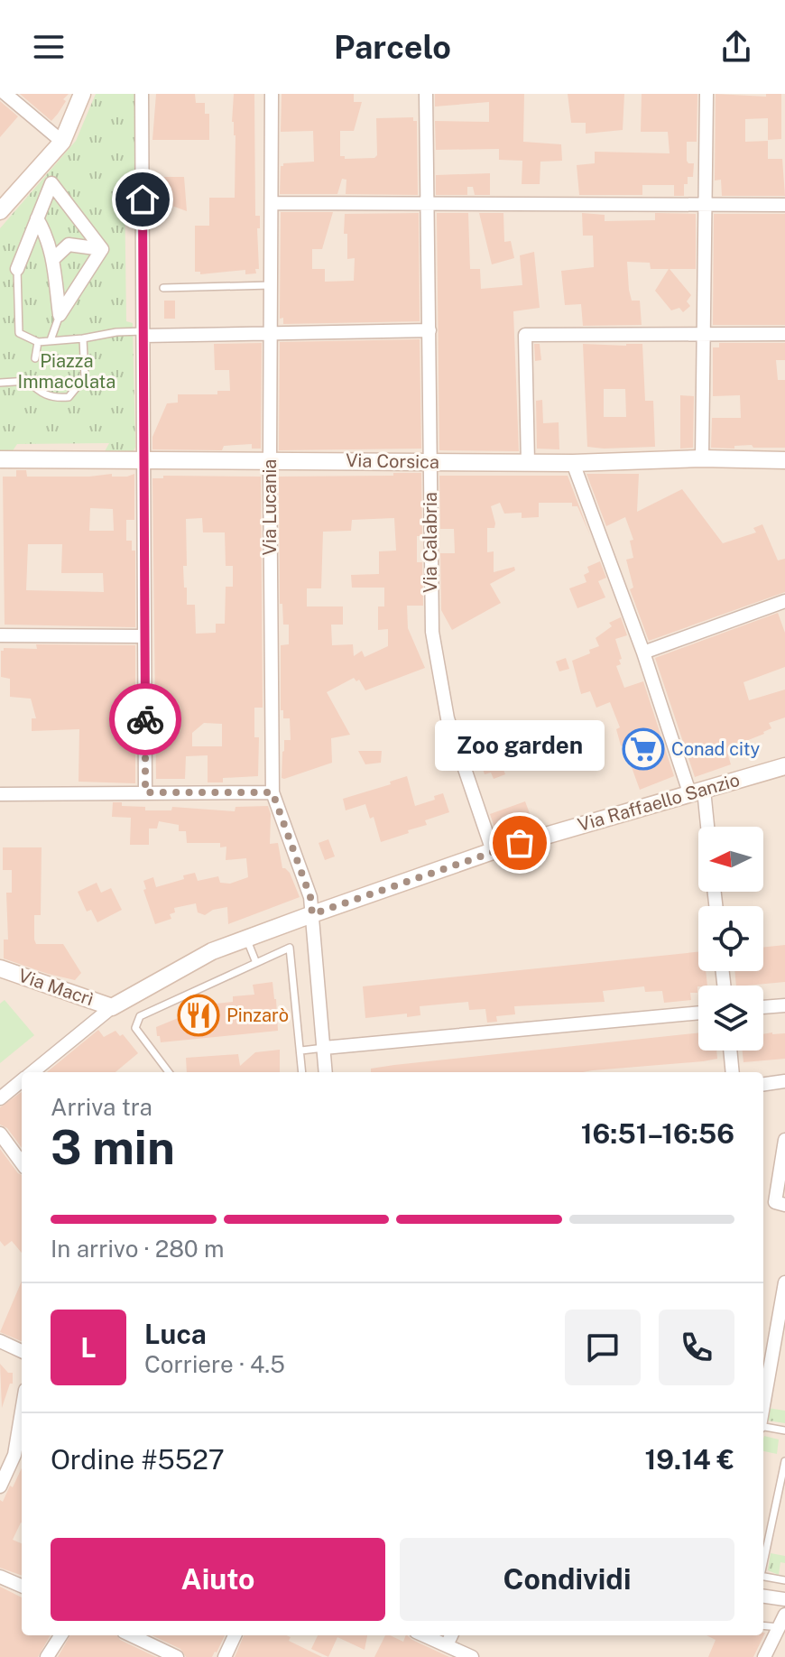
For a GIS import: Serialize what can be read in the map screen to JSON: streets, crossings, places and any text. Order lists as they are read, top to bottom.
{
  "streets": {
    "street": [
      "Via Corsica",
      "Via Lucania",
      "Via Calabria",
      "Via Raffaello Sanzio",
      "Via Macrì"
    ]
  },
  "crossings": [
    ["Via Corsica", "Via Lucania"],
    ["Via Corsica", "Via Calabria"],
    ["Via Lucania", "Via Raffaello Sanzio"],
    ["Via Calabria", "Via Raffaello Sanzio"],
    ["Via Raffaello Sanzio", "Via Macrì"]
  ],
  "parks": ["Piazza Immacolata"],
  "places": {
    "supermarket": ["Conad city"],
    "other": ["Zoo garden"],
    "restaurant": ["Pinzarò"]
  },
  "north": "left",
  "page": {
    "header": "Parcelo",
    "bubble": "Zoo garden",
    "heading": ["3 min", "Arriva tra", "16:51–16:56"],
    "panel": [
      "Luca",
      "Corriere · 4.5",
      "Ordine #5527",
      "19.14 €"
    ],
    "bar": "In arrivo · 280 m",
    "round": "L",
    "buttons": ["Aiuto", "Condividi"]
  }
}
